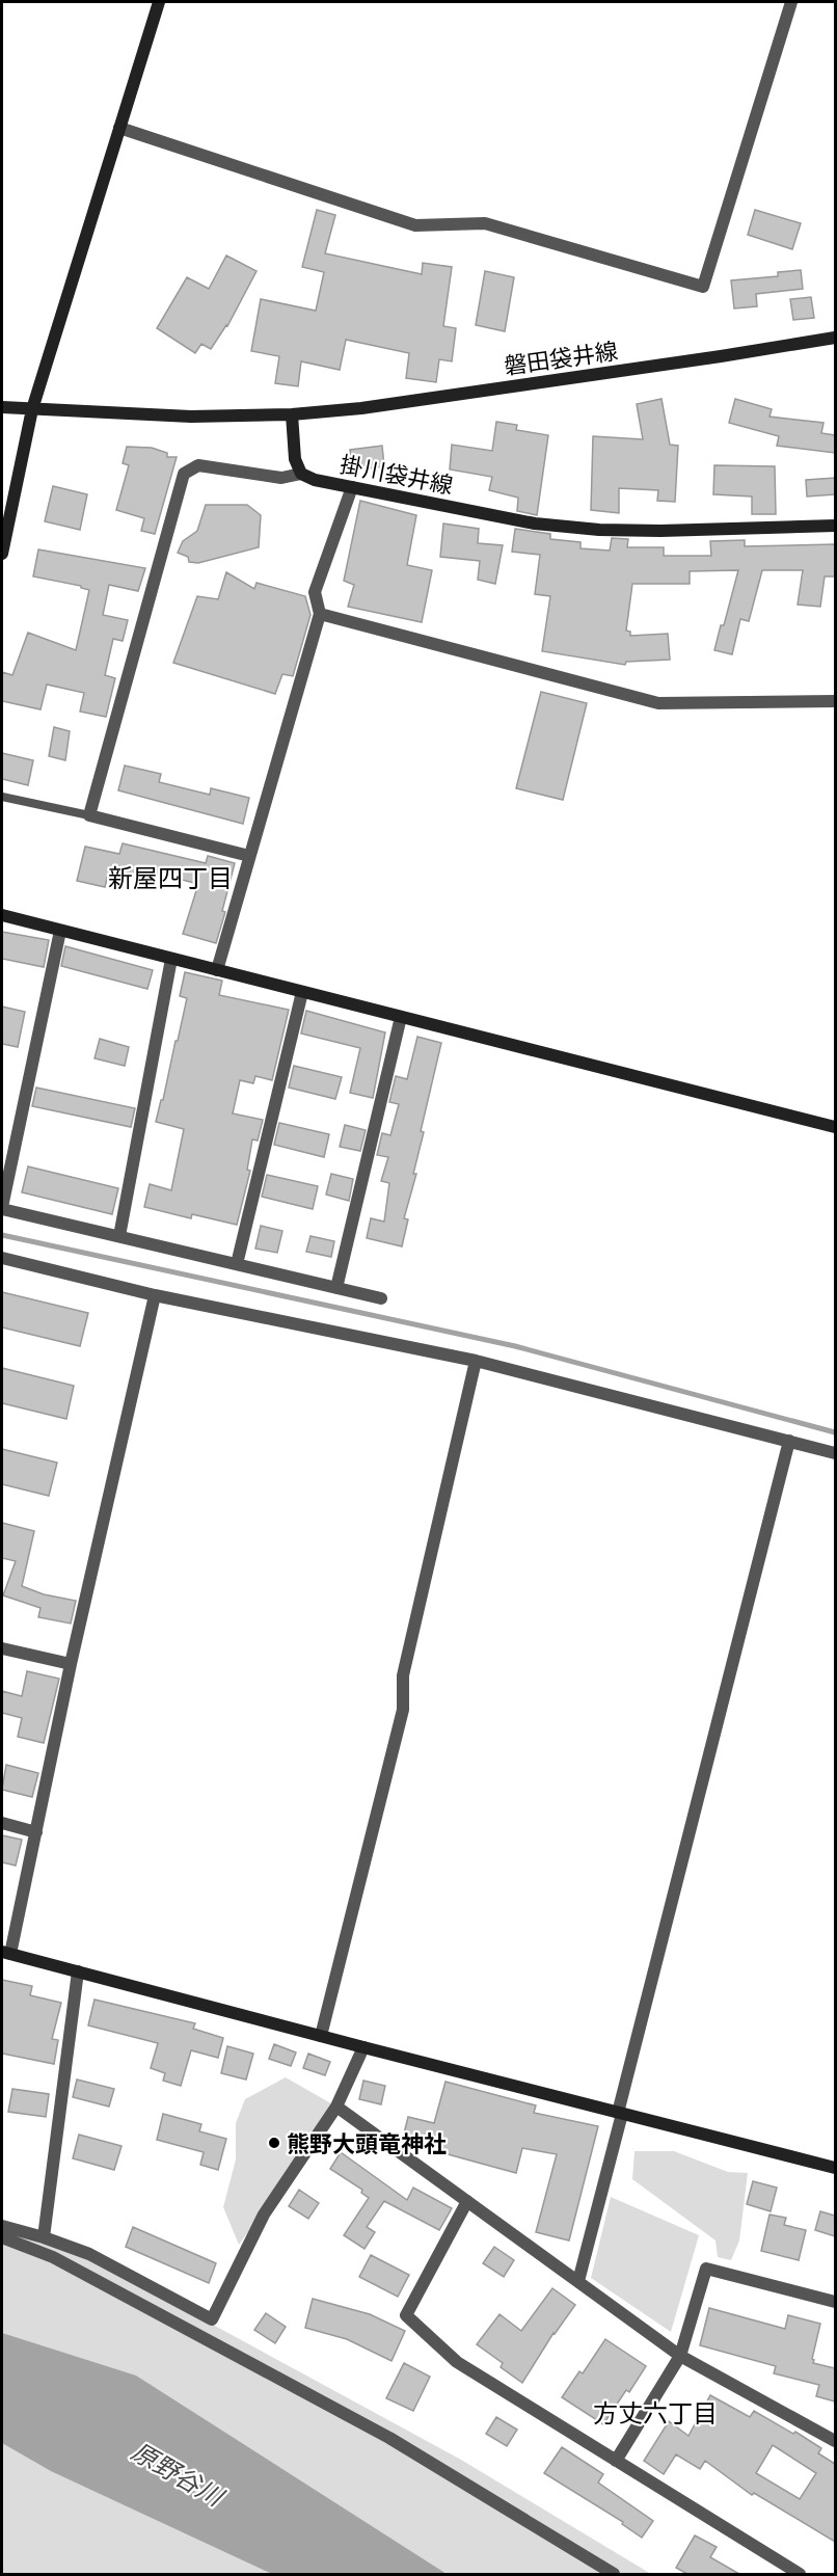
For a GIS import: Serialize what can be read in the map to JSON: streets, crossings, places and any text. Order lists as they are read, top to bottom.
{
  "streets": {
    "street": ["磐田袋井線", "掛川袋井線"]
  },
  "districts": ["新屋四丁目", "方丈六丁目"],
  "water": ["原野谷川"],
  "places": ["熊野大頭竜神社"]
}
